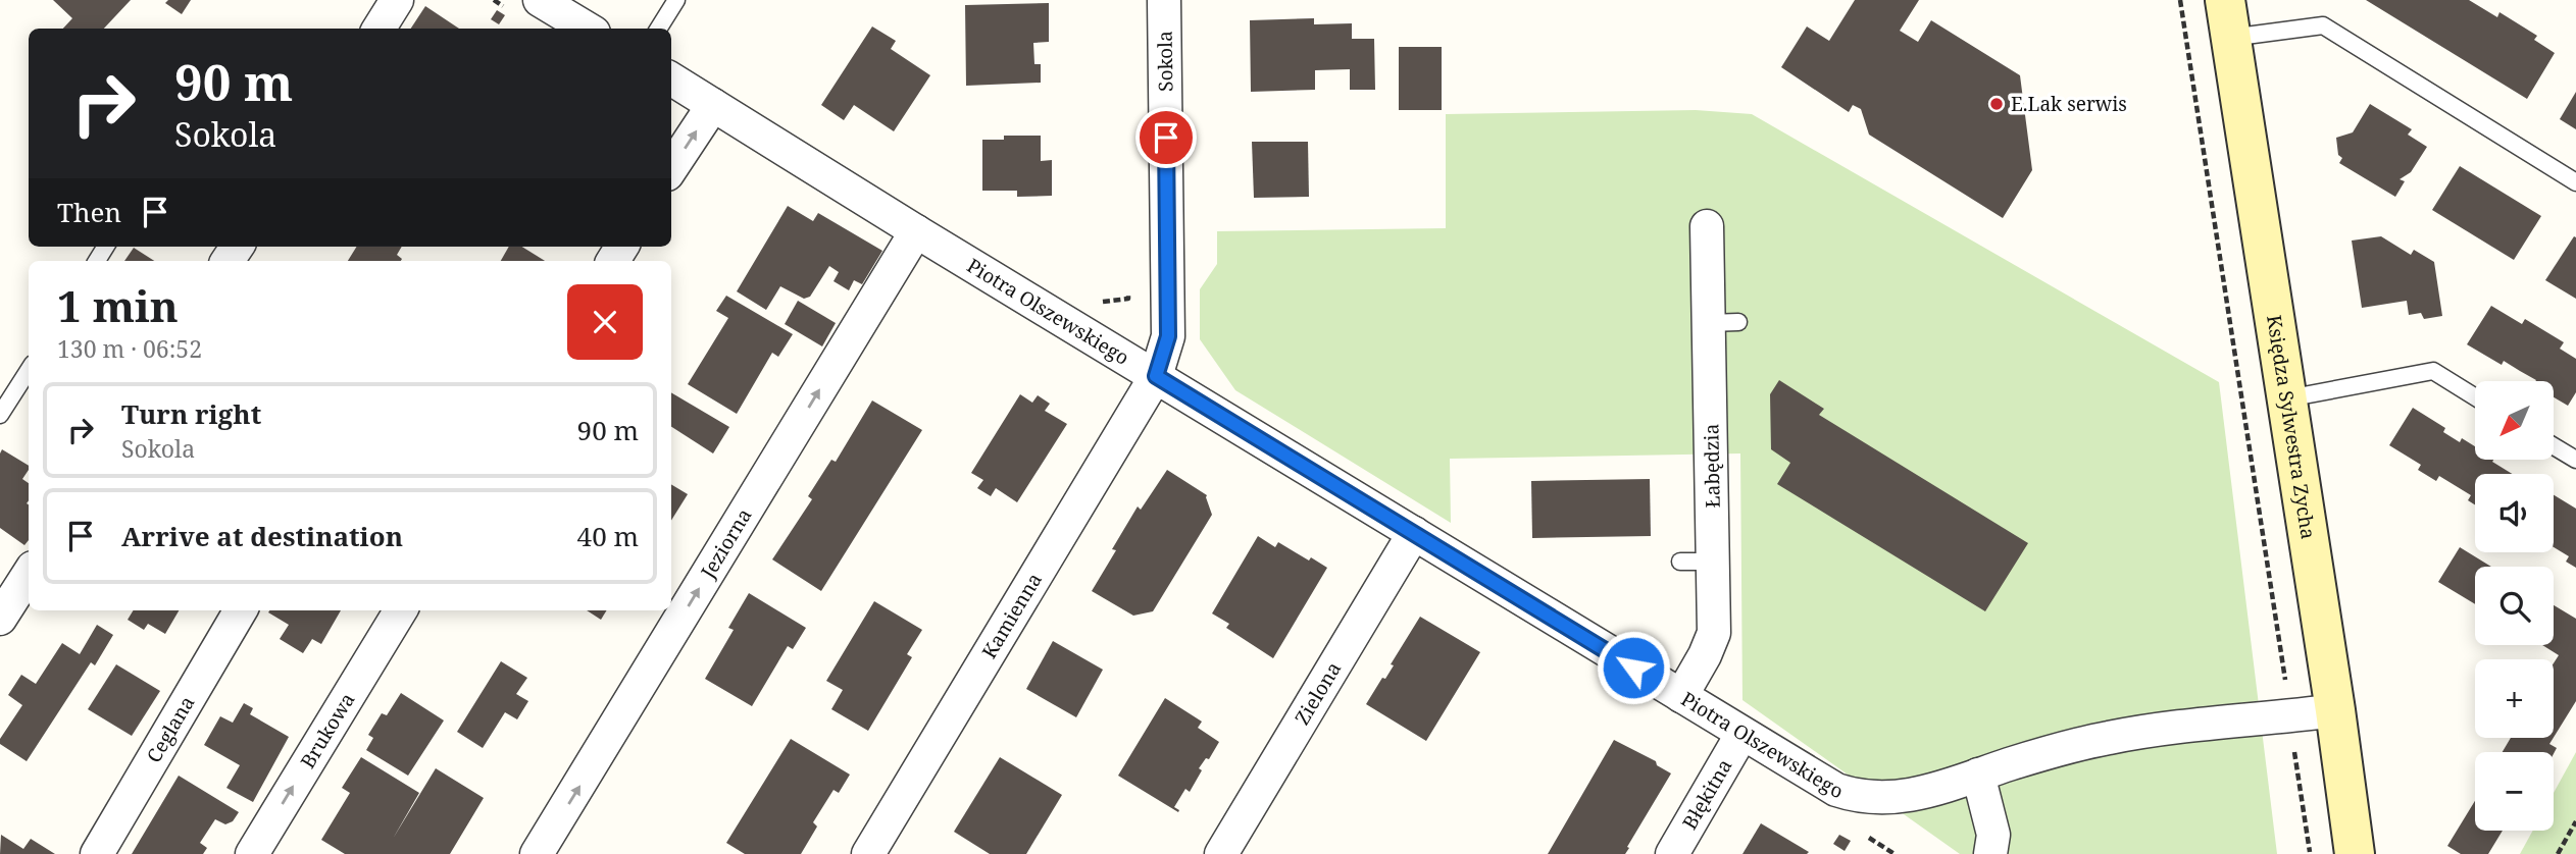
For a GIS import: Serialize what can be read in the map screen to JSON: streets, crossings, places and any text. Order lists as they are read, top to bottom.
{
  "streets": {
    "street": [
      "Sokola",
      "Piotra Olszewskiego",
      "Księdza Sylwestra Zycha",
      "Łabędzia",
      "Jeziorna",
      "Kamienna",
      "Zielona",
      "Ceglana",
      "Brukowa",
      "Błękitna"
    ]
  },
  "crossings": [
    ["Sokola", "Piotra Olszewskiego"],
    ["Sokola", "Kamienna"],
    ["Piotra Olszewskiego", "Księdza Sylwestra Zycha"],
    ["Piotra Olszewskiego", "Łabędzia"],
    ["Piotra Olszewskiego", "Jeziorna"],
    ["Piotra Olszewskiego", "Kamienna"],
    ["Piotra Olszewskiego", "Zielona"],
    ["Piotra Olszewskiego", "Błękitna"]
  ],
  "one_way": ["Jeziorna", "Brukowa"],
  "places": ["E.Lak serwis"],
  "north": "bottom left",
  "page": {
    "turn": ["90 m", "Sokola"],
    "then": "Then",
    "heading": ["1 min", "130 m · 06:52"],
    "map_buttons": ["+", "−"],
    "list": [
      {
        "name": "Turn right",
        "note": "Sokola",
        "value": "90 m"
      },
      {
        "name": "Arrive at destination",
        "value": "40 m"
      }
    ]
  }
}
